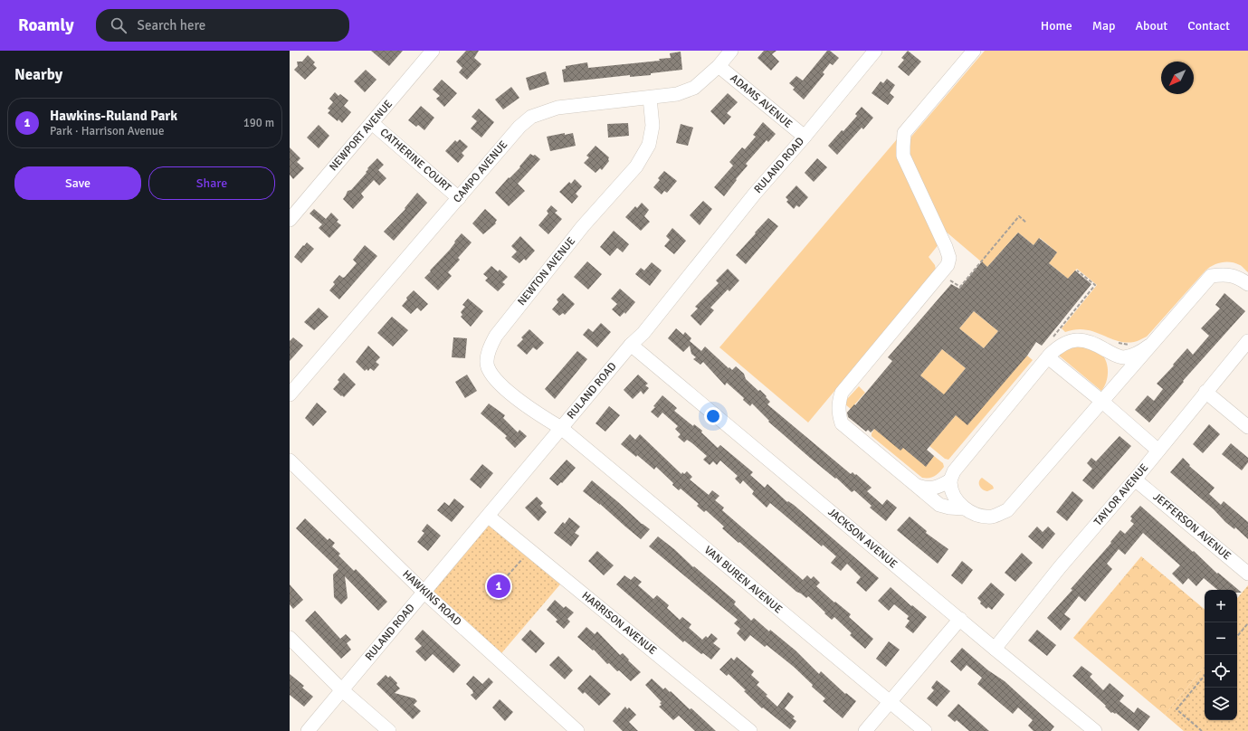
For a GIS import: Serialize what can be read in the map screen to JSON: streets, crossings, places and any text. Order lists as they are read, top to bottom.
{
  "streets": {
    "street": [
      "ADAMS AVENUE",
      "NEWPORT AVENUE",
      "CATHERINE COURT",
      "RULAND ROAD",
      "CAMPO AVENUE",
      "NEWTON AVENUE",
      "TAYLOR AVENUE",
      "JEFFERSON AVENUE",
      "JACKSON AVENUE",
      "VAN BUREN AVENUE",
      "HAWKINS ROAD",
      "HARRISON AVENUE"
    ]
  },
  "crossings": [
    ["ADAMS AVENUE", "RULAND ROAD"],
    ["ADAMS AVENUE", "CAMPO AVENUE"],
    ["NEWPORT AVENUE", "CATHERINE COURT"],
    ["CATHERINE COURT", "CAMPO AVENUE"],
    ["RULAND ROAD", "NEWTON AVENUE"],
    ["RULAND ROAD", "JACKSON AVENUE"],
    ["RULAND ROAD", "VAN BUREN AVENUE"],
    ["RULAND ROAD", "HAWKINS ROAD"],
    ["RULAND ROAD", "HARRISON AVENUE"],
    ["CAMPO AVENUE", "NEWTON AVENUE"],
    ["NEWTON AVENUE", "VAN BUREN AVENUE"],
    ["TAYLOR AVENUE", "JEFFERSON AVENUE"],
    ["TAYLOR AVENUE", "JACKSON AVENUE"]
  ],
  "north": "bottom left",
  "page": {
    "header": "Roamly",
    "search": "Search here",
    "nav": [
      "Home",
      "Map",
      "About",
      "Contact"
    ],
    "heading": "Nearby",
    "list": [
      {
        "mark": "1",
        "name": "Hawkins-Ruland Park",
        "note": "Park · Harrison Avenue",
        "value": "190 m"
      }
    ],
    "buttons": ["Save", "Share"],
    "pins": "1",
    "map_buttons": ["+", "−"]
  }
}
